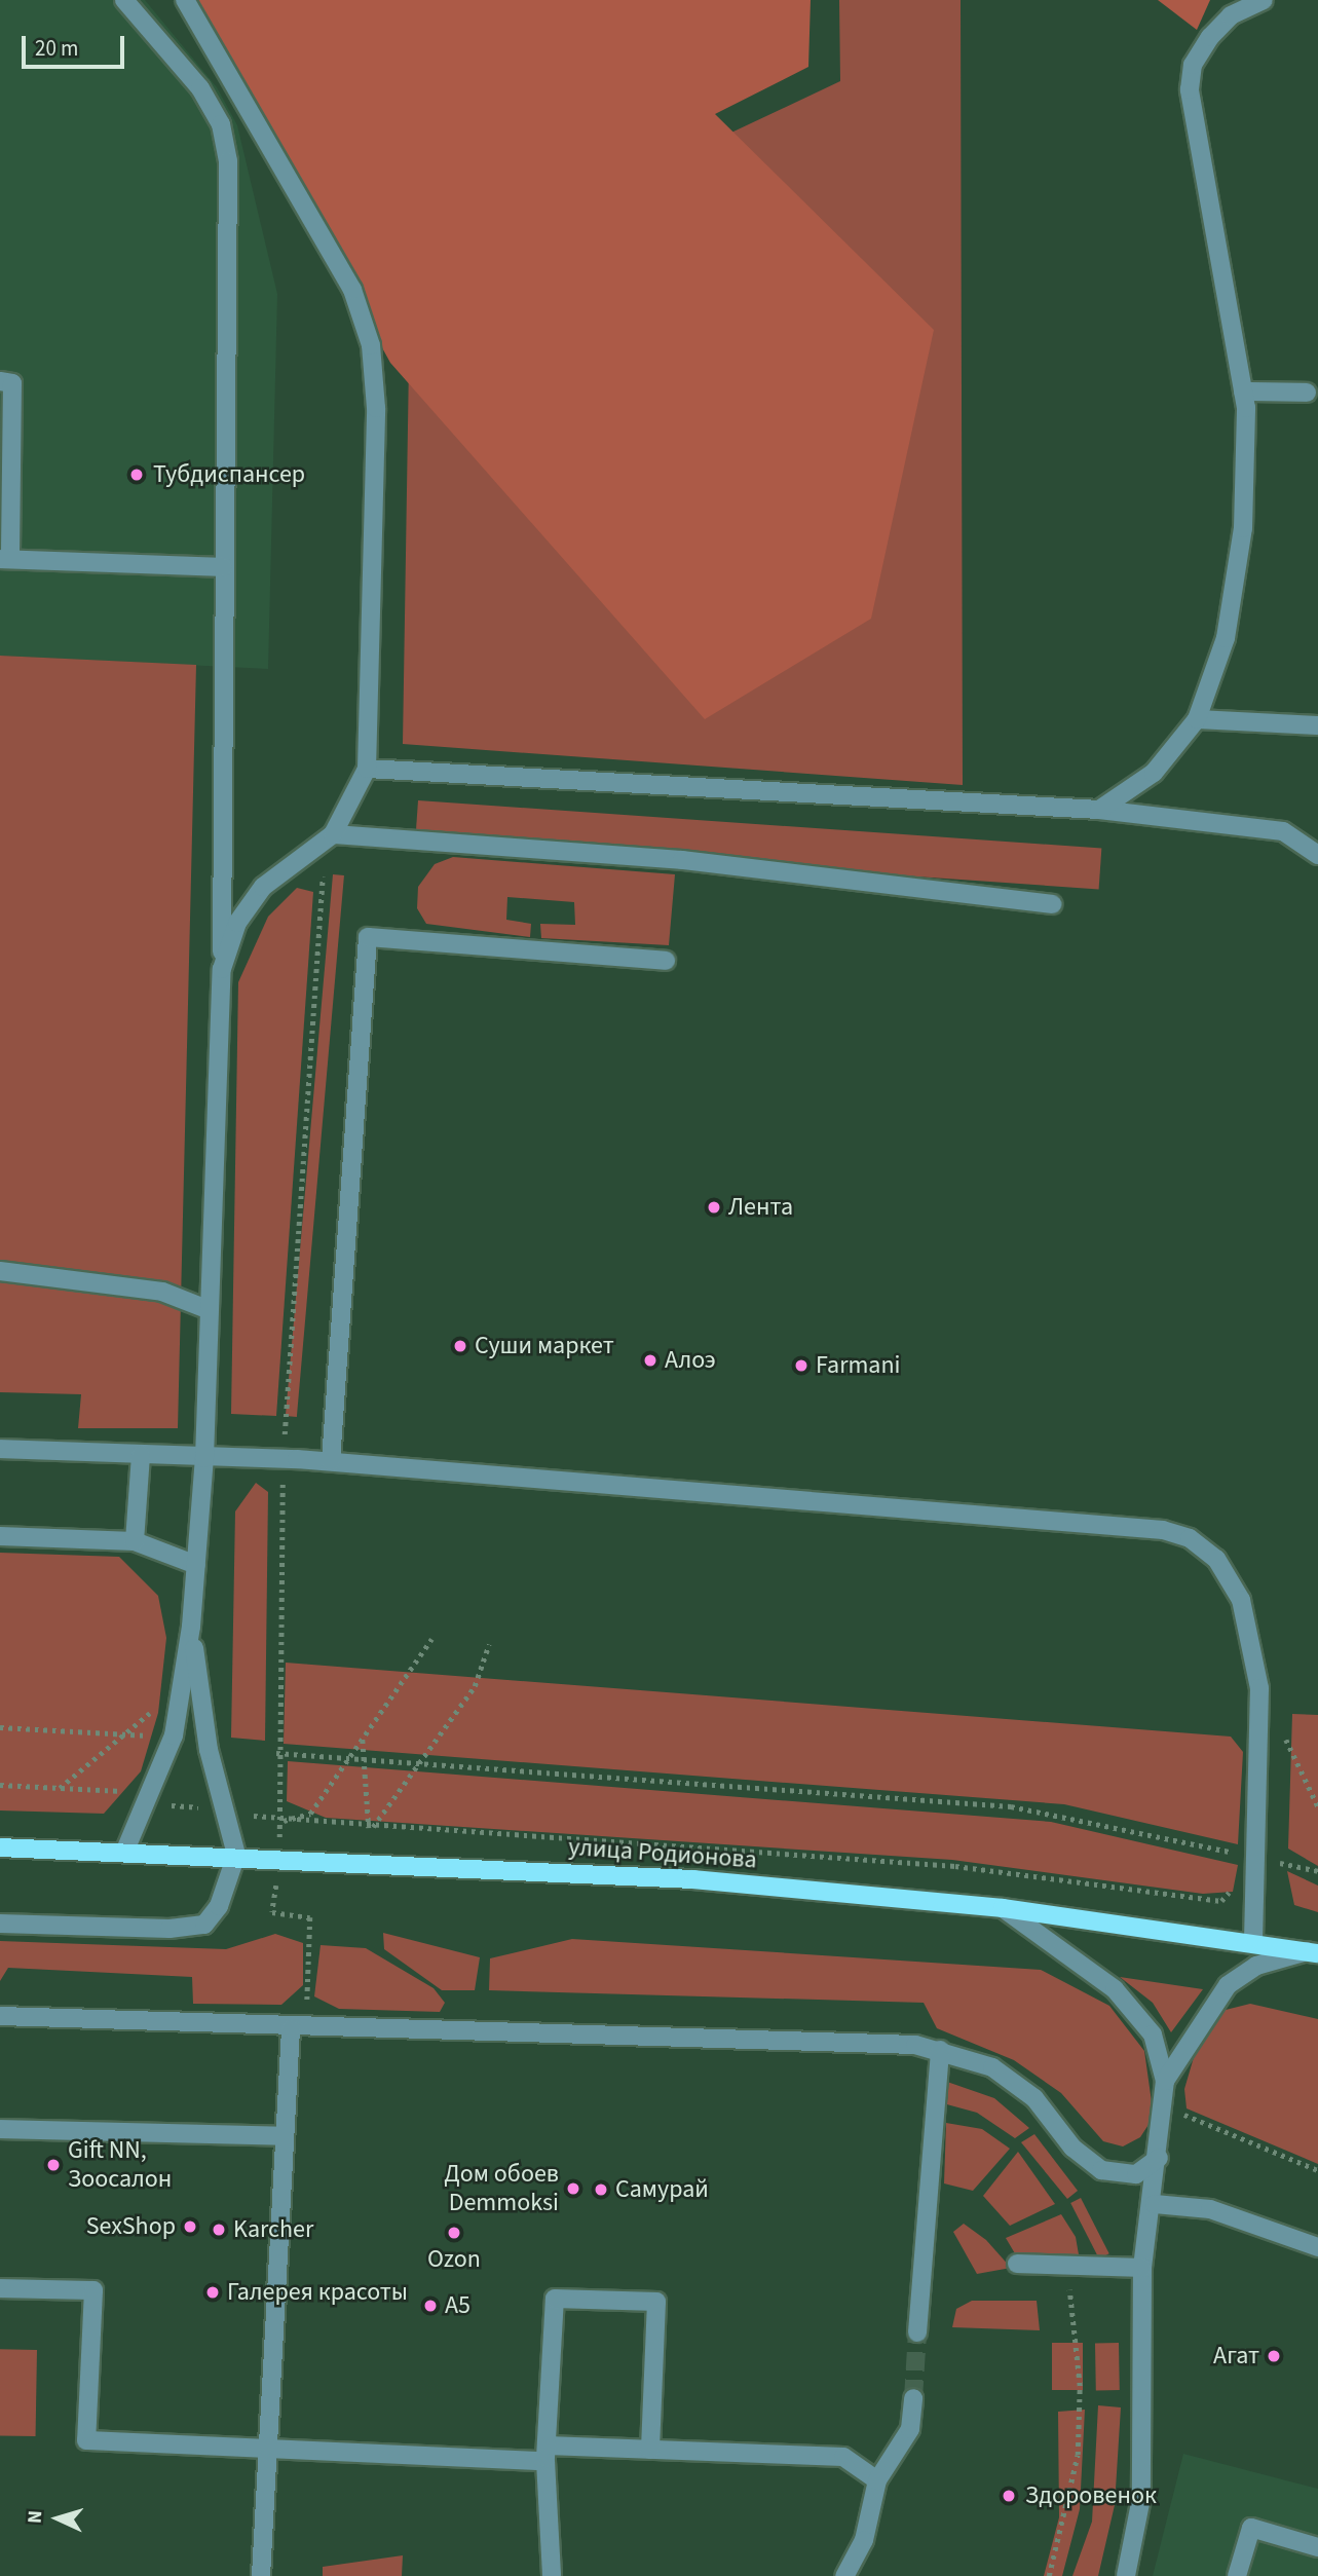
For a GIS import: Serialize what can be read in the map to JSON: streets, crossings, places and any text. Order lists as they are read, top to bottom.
{
  "streets": {
    "main road": ["улица Родионова"]
  },
  "places": [
    "Тубдиспансер",
    "Лента",
    "Суши маркет",
    "Алоэ",
    "Farmani",
    "Gift NN, Зоосалон",
    "Дом обоев Demmoksi",
    "Самурай",
    "SexShop",
    "Karcher",
    "Ozon",
    "Галерея красоты",
    "А5",
    "Агат",
    "Здоровенок"
  ],
  "scale_bar": "20 m",
  "north": "left"
}
